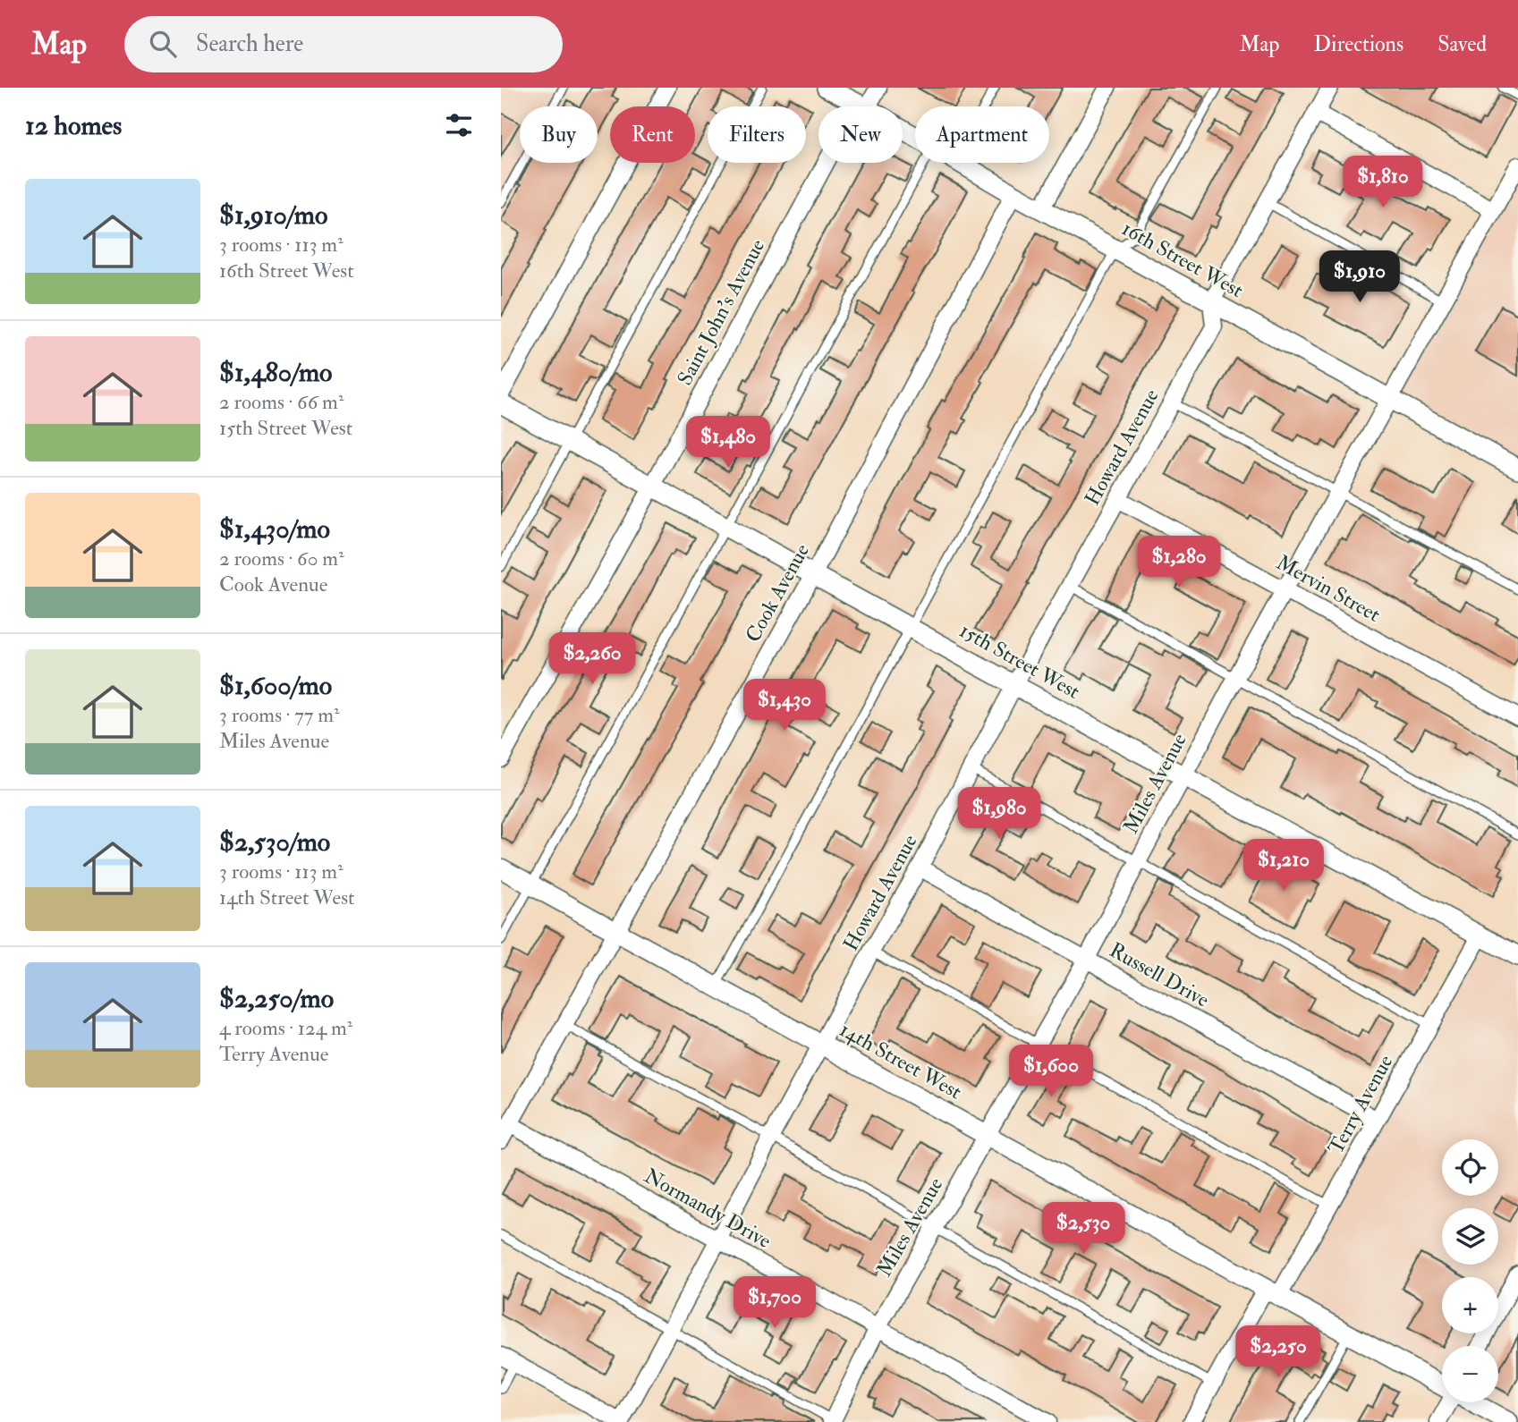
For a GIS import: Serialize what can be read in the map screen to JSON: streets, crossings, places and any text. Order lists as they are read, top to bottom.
{
  "streets": {
    "street": [
      "16th Street West",
      "Saint John's Avenue",
      "Howard Avenue",
      "Mervin Street",
      "Cook Avenue",
      "15th Street West",
      "Miles Avenue",
      "Russell Drive",
      "14th Street West",
      "Terry Avenue",
      "Normandy Drive"
    ]
  },
  "crossings": [
    ["16th Street West", "Howard Avenue"],
    ["16th Street West", "Cook Avenue"],
    ["16th Street West", "Miles Avenue"],
    ["Saint John's Avenue", "15th Street West"],
    ["Howard Avenue", "Mervin Street"],
    ["Howard Avenue", "15th Street West"],
    ["Howard Avenue", "Russell Drive"],
    ["Howard Avenue", "14th Street West"],
    ["Howard Avenue", "Normandy Drive"],
    ["Mervin Street", "Miles Avenue"],
    ["Cook Avenue", "15th Street West"],
    ["Cook Avenue", "14th Street West"],
    ["Cook Avenue", "Normandy Drive"],
    ["15th Street West", "Miles Avenue"],
    ["15th Street West", "Terry Avenue"],
    ["Miles Avenue", "Russell Drive"],
    ["Miles Avenue", "14th Street West"],
    ["Miles Avenue", "Normandy Drive"],
    ["Russell Drive", "Terry Avenue"],
    ["14th Street West", "Terry Avenue"]
  ],
  "page": {
    "header": "Map",
    "search": "Search here",
    "nav": ["Map", "Directions", "Saved"],
    "heading": "12 homes",
    "chip": [
      "Buy",
      "Rent",
      "Filters",
      "New",
      "Apartment"
    ],
    "price": [
      "$1,810",
      "$1,910",
      "$1,480",
      "$1,280",
      "$2,260",
      "$1,430",
      "$1,980",
      "$1,210",
      "$1,600",
      "$2,530",
      "$1,700",
      "$2,250"
    ],
    "list": [
      {
        "name": "$1,910/mo",
        "note": "3 rooms · 113 m² · 16th Street West"
      },
      {
        "name": "$1,480/mo",
        "note": "2 rooms · 66 m² · 15th Street West"
      },
      {
        "name": "$1,430/mo",
        "note": "2 rooms · 60 m² · Cook Avenue"
      },
      {
        "name": "$1,600/mo",
        "note": "3 rooms · 77 m² · Miles Avenue"
      },
      {
        "name": "$2,530/mo",
        "note": "3 rooms · 113 m² · 14th Street West"
      },
      {
        "name": "$2,250/mo",
        "note": "4 rooms · 124 m² · Terry Avenue"
      }
    ],
    "map_buttons": ["+", "−"]
  }
}
